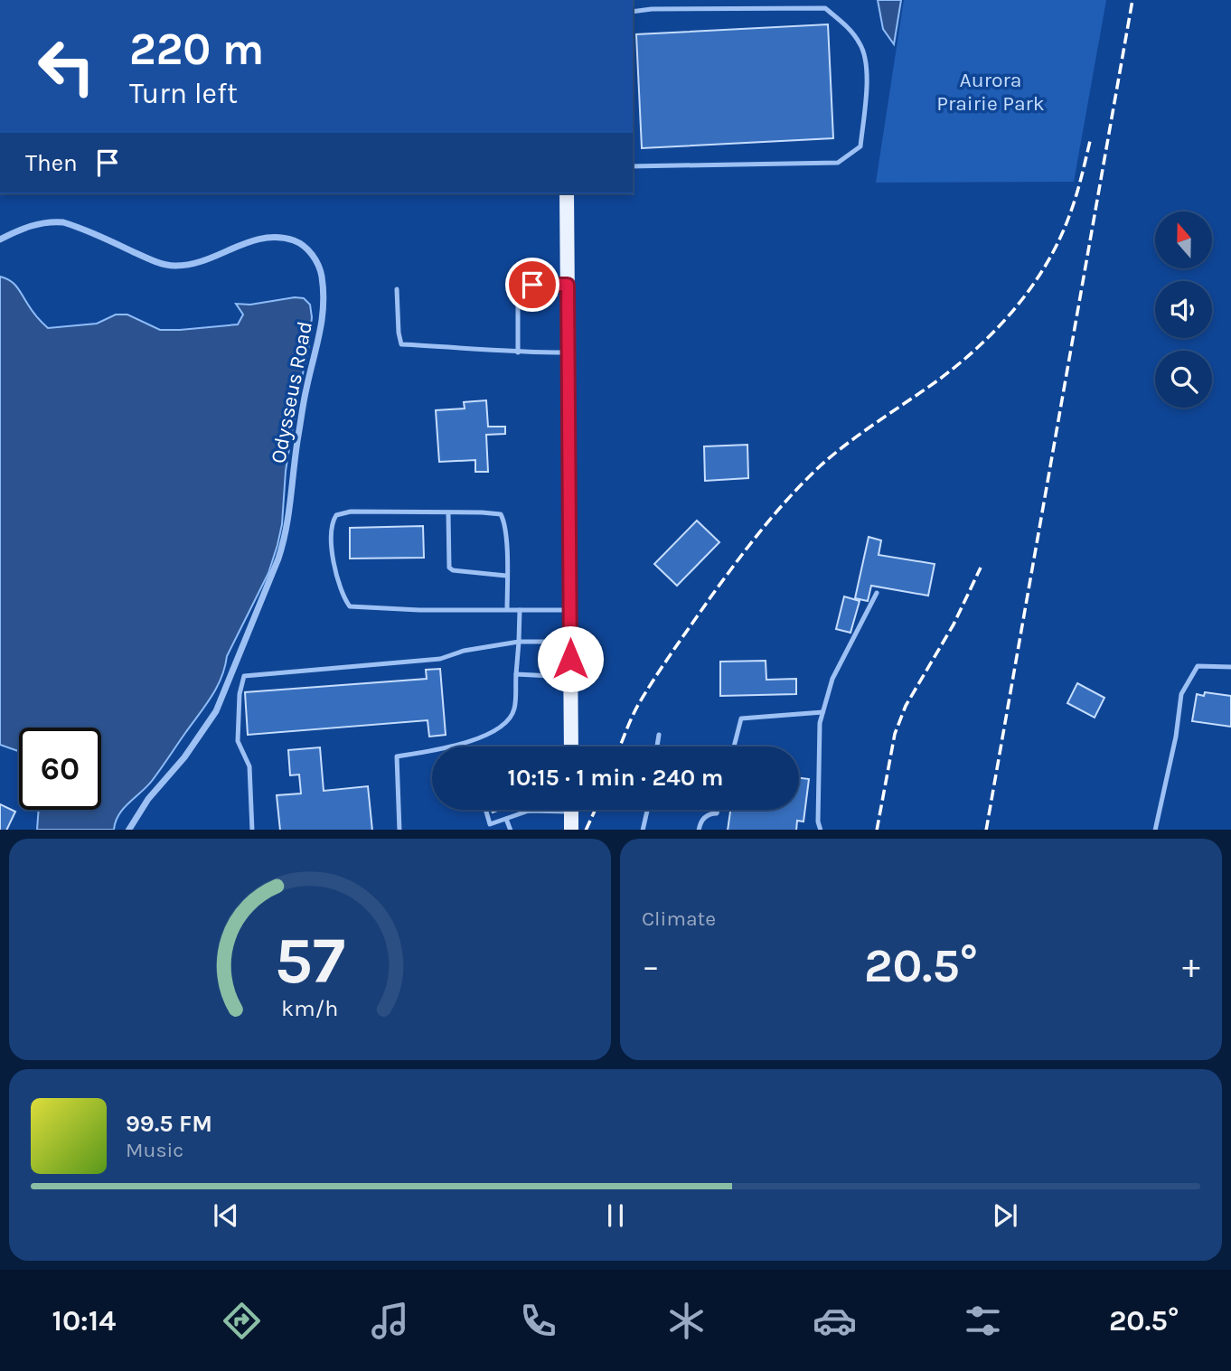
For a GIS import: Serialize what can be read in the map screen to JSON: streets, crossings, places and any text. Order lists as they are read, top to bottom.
{
  "streets": {
    "street": ["Odysseus Road"]
  },
  "parks": ["Aurora Prairie Park"],
  "north": "top",
  "page": {
    "turn": ["220 m", "Turn left"],
    "then": "Then",
    "limit": "60",
    "trip": "10:15 · 1 min · 240 m",
    "tile": "Climate",
    "heat": ["−", "20.5°", "+"],
    "song": ["99.5 FM", "Music"],
    "tabs": ["10:14", "20.5°"],
    "gauge": ["57", "km/h"]
  }
}
